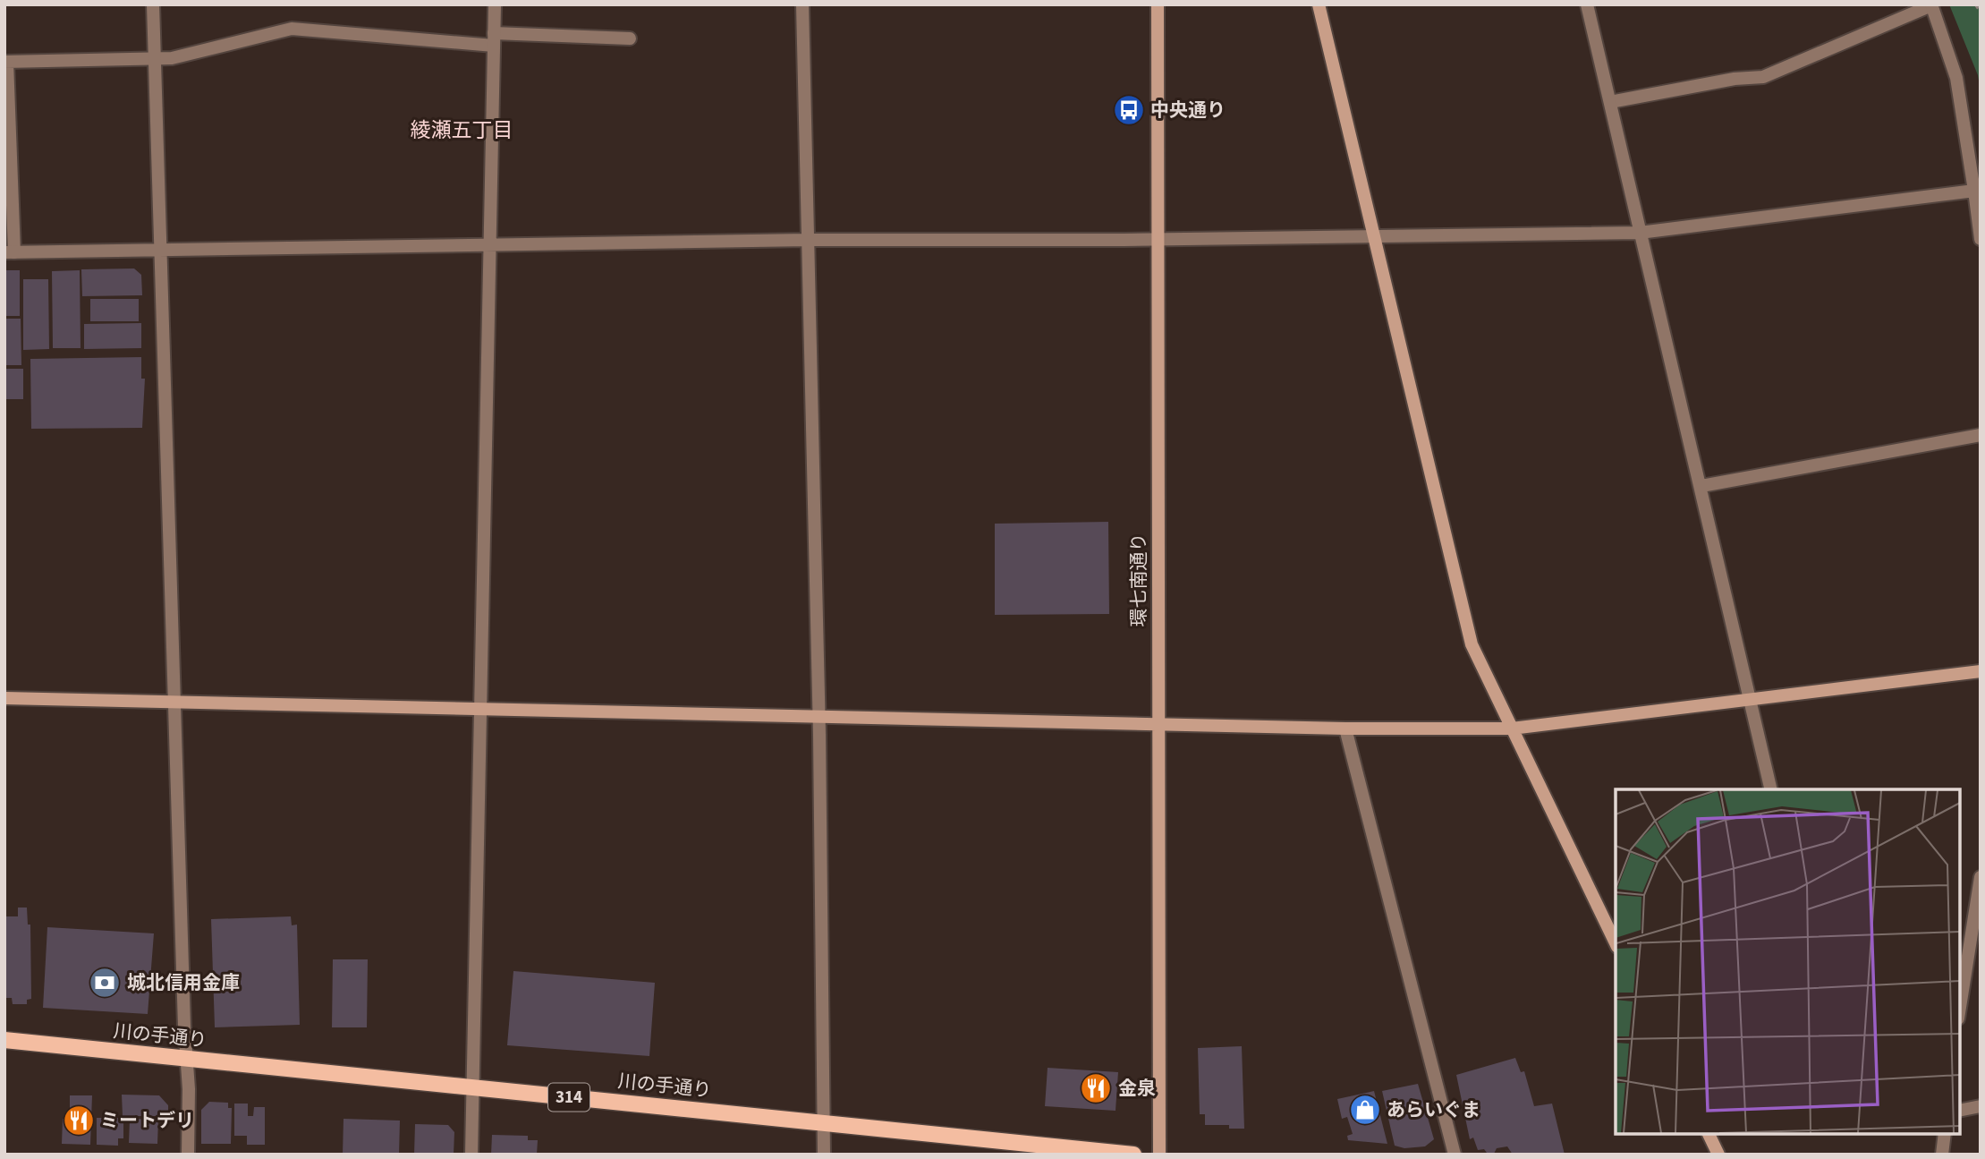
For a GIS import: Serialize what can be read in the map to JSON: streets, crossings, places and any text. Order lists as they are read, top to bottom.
{
  "streets": {
    "main road": ["川の手通り", "314"],
    "street": ["環七南通り"]
  },
  "districts": ["綾瀬五丁目"],
  "places": {
    "bus stop": ["中央通り"],
    "bank": ["城北信用金庫"],
    "restaurant": ["金泉", "ミートデリ"],
    "shop": ["あらいぐま"]
  }
}
